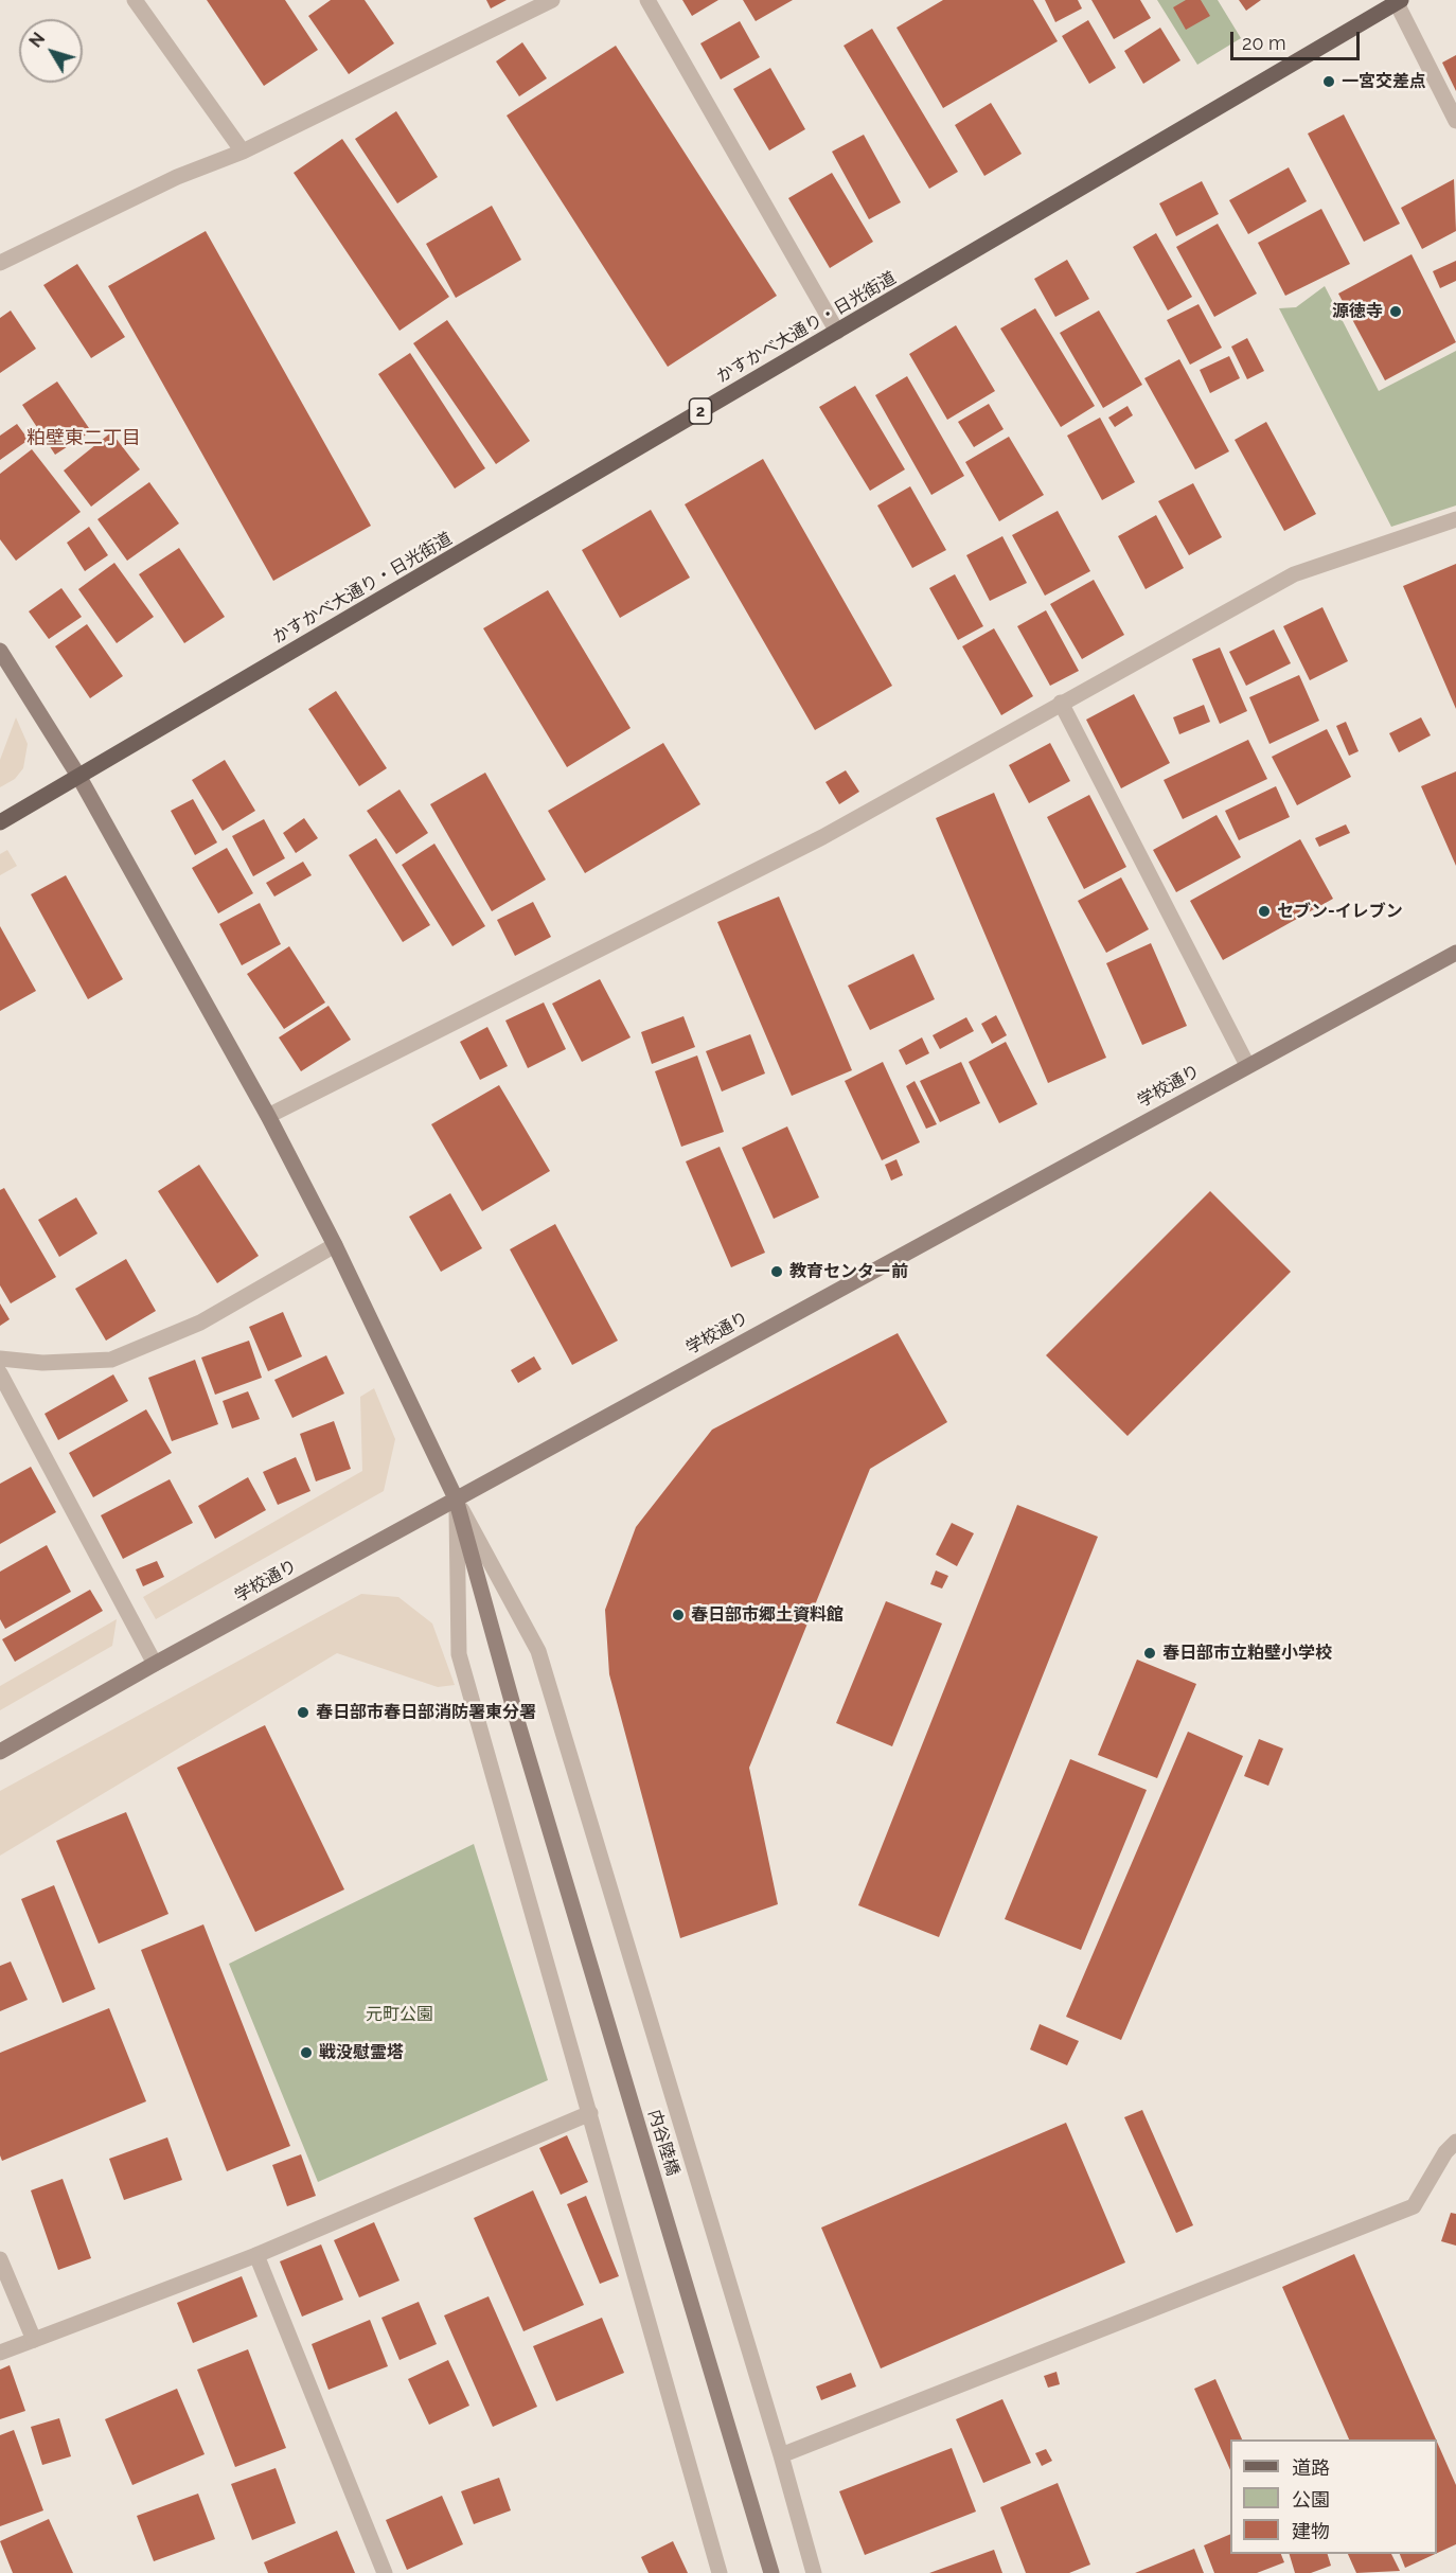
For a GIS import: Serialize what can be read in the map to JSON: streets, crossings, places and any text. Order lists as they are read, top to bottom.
{
  "streets": {
    "main road": ["かすかべ大通り・日光街道", "2"],
    "street": ["学校通り", "内谷陸橋"]
  },
  "crossings": [
    ["かすかべ大通り・日光街道", "内谷陸橋"],
    ["学校通り", "内谷陸橋"]
  ],
  "districts": ["粕壁東二丁目"],
  "parks": ["元町公園"],
  "places": [
    "一宮交差点",
    "源徳寺",
    "セブン-イレブン",
    "教育センター前",
    "春日部市郷土資料館",
    "春日部市立粕壁小学校",
    "春日部市春日部消防署東分署",
    "戦没慰霊塔"
  ],
  "legend": ["道路", "公園", "建物"],
  "scale_bar": "20 m",
  "north": "top left"
}
